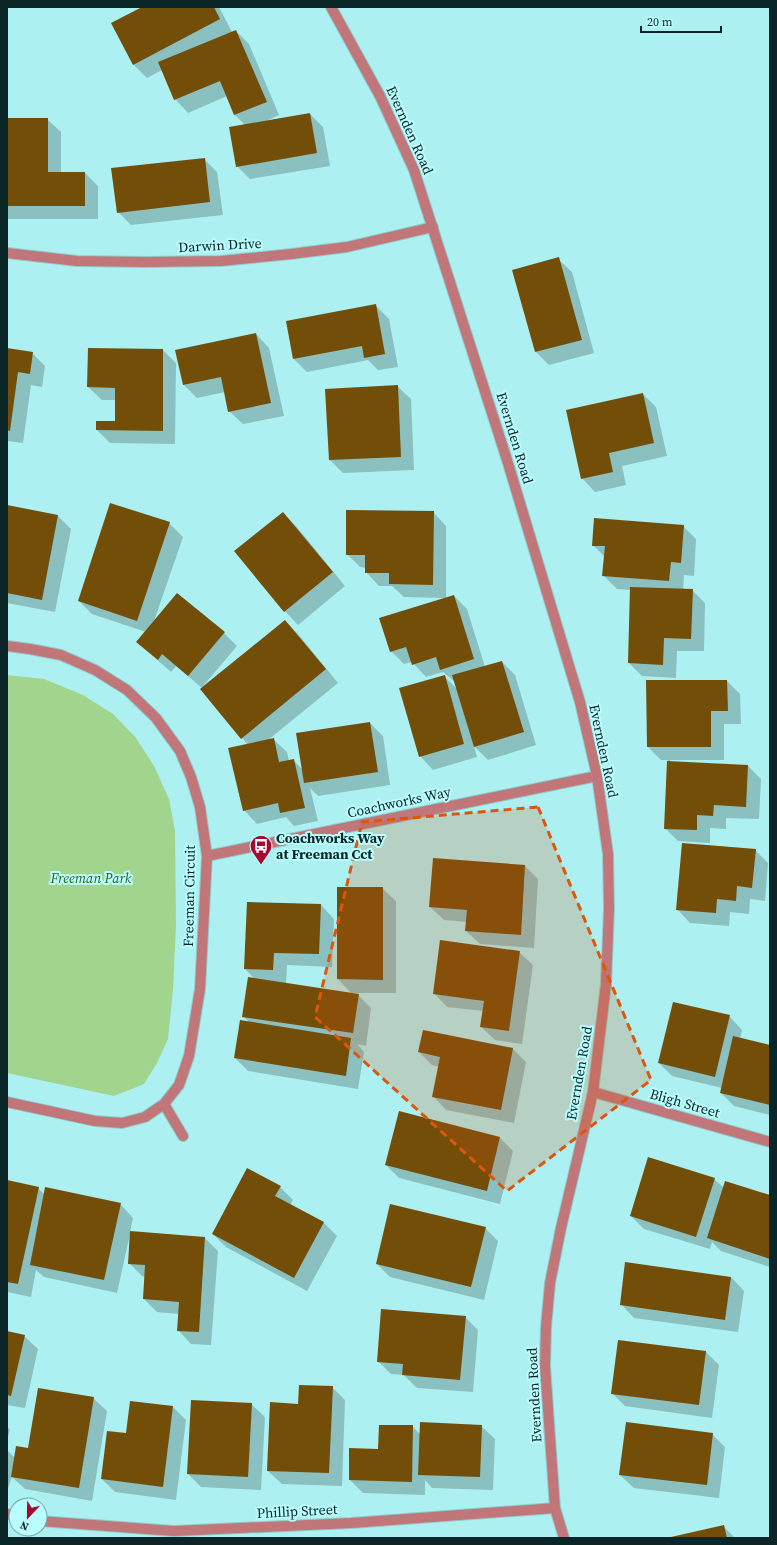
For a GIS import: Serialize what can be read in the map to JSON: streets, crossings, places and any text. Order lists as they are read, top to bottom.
{
  "streets": {
    "street": [
      "Evernden Road",
      "Darwin Drive",
      "Coachworks Way",
      "Freeman Circuit",
      "Bligh Street",
      "Phillip Street"
    ]
  },
  "crossings": [
    ["Evernden Road", "Darwin Drive"],
    ["Evernden Road", "Coachworks Way"],
    ["Evernden Road", "Bligh Street"],
    ["Evernden Road", "Phillip Street"],
    ["Coachworks Way", "Freeman Circuit"]
  ],
  "parks": ["Freeman Park"],
  "places": {
    "bus stop": ["Coachworks Way at Freeman Cct"]
  },
  "scale_bar": "20 m",
  "north": "bottom"
}
